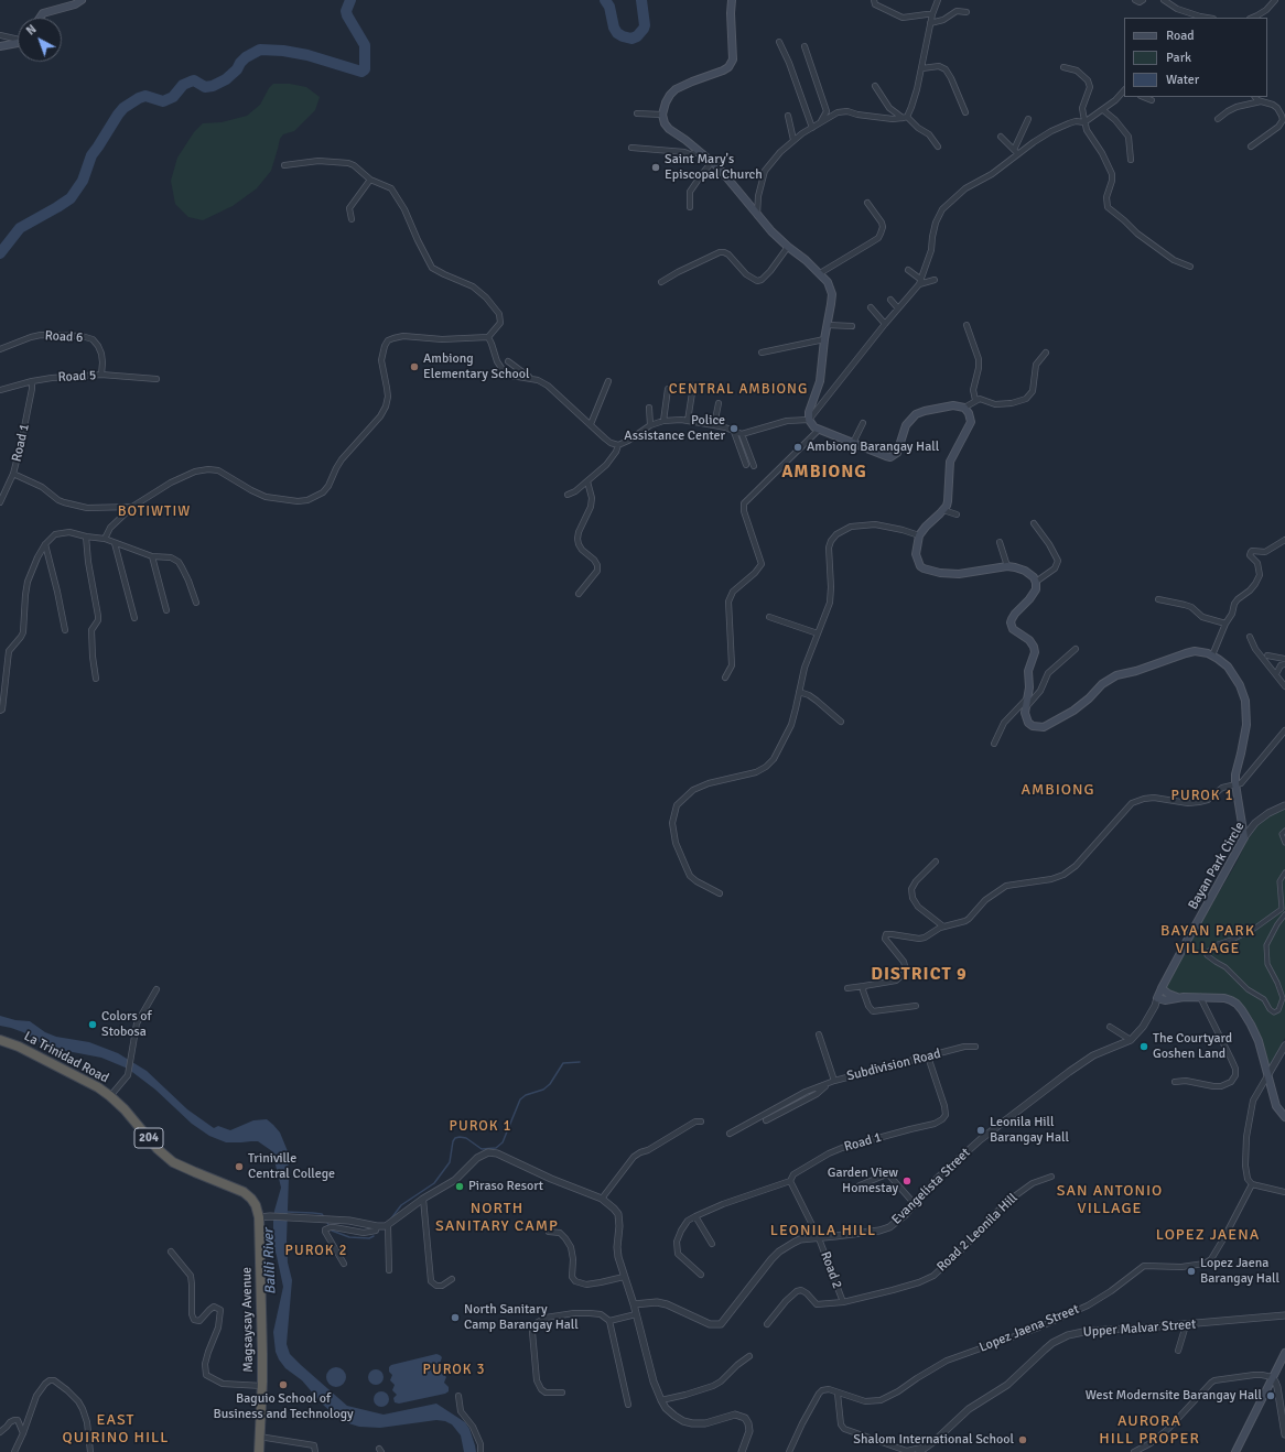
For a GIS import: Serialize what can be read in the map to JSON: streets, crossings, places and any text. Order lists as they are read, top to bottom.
{
  "streets": {
    "highway": ["La Trinidad Road", "204", "Magsaysay Avenue"],
    "main road": ["Bayan Park Circle"],
    "street": [
      "Road 6",
      "Road 5",
      "Road 1",
      "Subdivision Road",
      "Evangelista Street",
      "Road 2 Leonila Hill",
      "Road 2",
      "Lopez Jaena Street",
      "Upper Malvar Street"
    ]
  },
  "crossings": [
    ["Road 6", "Road 5"],
    ["Road 5", "Road 1"],
    ["Road 1", "Subdivision Road"],
    ["Bayan Park Circle", "Evangelista Street"],
    ["La Trinidad Road", "Magsaysay Avenue"],
    ["Evangelista Street", "Road 2"],
    ["Road 2 Leonila Hill", "Road 2"]
  ],
  "districts": [
    "CENTRAL AMBIONG",
    "AMBIONG",
    "BOTIWTIW",
    "AMBIONG",
    "PUROK 1",
    "BAYAN PARK VILLAGE",
    "DISTRICT 9",
    "PUROK 1",
    "SAN ANTONIO VILLAGE",
    "NORTH SANITARY CAMP",
    "LEONILA HILL",
    "LOPEZ JAENA",
    "PUROK 2",
    "PUROK 3",
    "EAST QUIRINO HILL",
    "AURORA HILL PROPER"
  ],
  "water": ["Balili River"],
  "places": [
    "Saint Mary's Episcopal Church",
    "Ambiong Elementary School",
    "Police Assistance Center",
    "Ambiong Barangay Hall",
    "Colors of Stobosa",
    "The Courtyard Goshen Land",
    "Leonila Hill Barangay Hall",
    "Triniville Central College",
    "Garden View Homestay",
    "Piraso Resort",
    "Lopez Jaena Barangay Hall",
    "North Sanitary Camp Barangay Hall",
    "Baguio School of Business and Technology",
    "West Modernsite Barangay Hall",
    "Shalom International School"
  ],
  "legend": ["Road", "Park", "Water"],
  "north": "top left"
}
